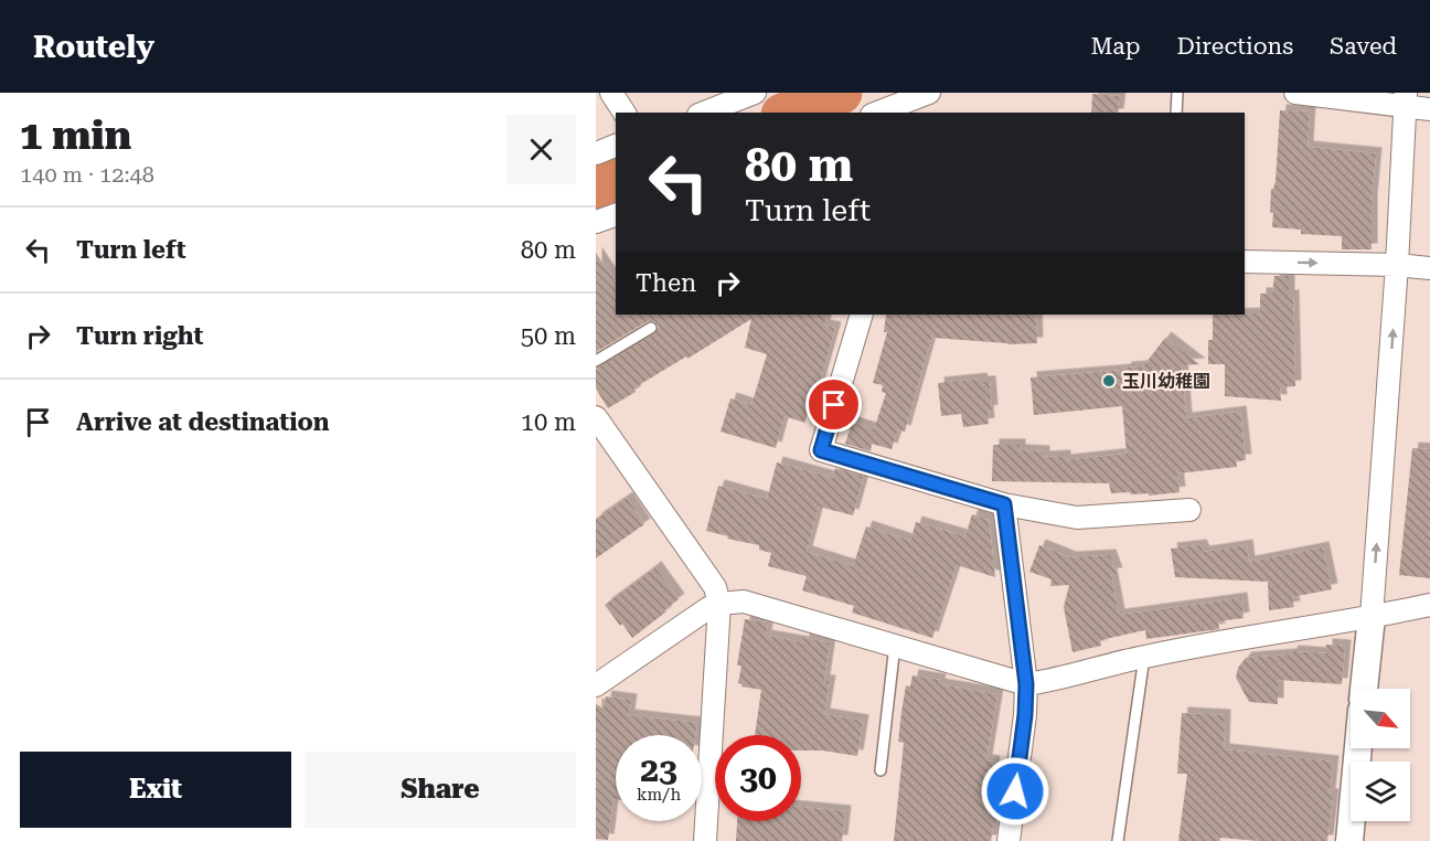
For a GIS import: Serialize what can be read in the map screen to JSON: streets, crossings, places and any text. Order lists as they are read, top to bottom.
{
  "places": ["玉川幼稚園"],
  "north": "bottom right",
  "page": {
    "header": "Routely",
    "nav": ["Map", "Directions", "Saved"],
    "heading": ["1 min", "140 m · 12:48"],
    "turn": ["80 m", "Turn left"],
    "list": [
      {
        "name": "Turn left",
        "value": "80 m"
      },
      {
        "name": "Turn right",
        "value": "50 m"
      },
      {
        "name": "Arrive at destination",
        "value": "10 m"
      }
    ],
    "then": "Then",
    "speed": "23 km/h",
    "limit": "30",
    "buttons": ["Exit", "Share"]
  }
}
